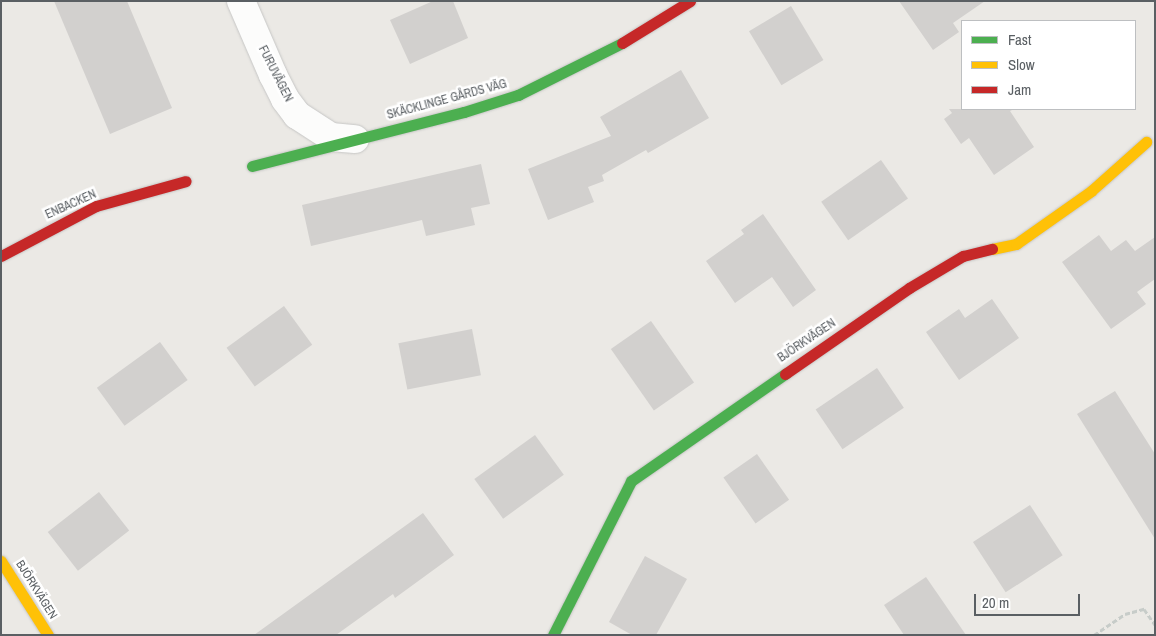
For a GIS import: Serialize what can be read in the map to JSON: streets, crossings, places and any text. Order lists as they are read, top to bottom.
{
  "streets": {
    "street": [
      "FURUVÄGEN",
      "SKÄCKLINGE GÅRDS VÄG",
      "ENBACKEN",
      "BJÖRKVÄGEN"
    ]
  },
  "crossings": [
    ["FURUVÄGEN", "SKÄCKLINGE GÅRDS VÄG"]
  ],
  "legend": ["Fast", "Slow", "Jam"],
  "scale_bar": "20 m"
}
